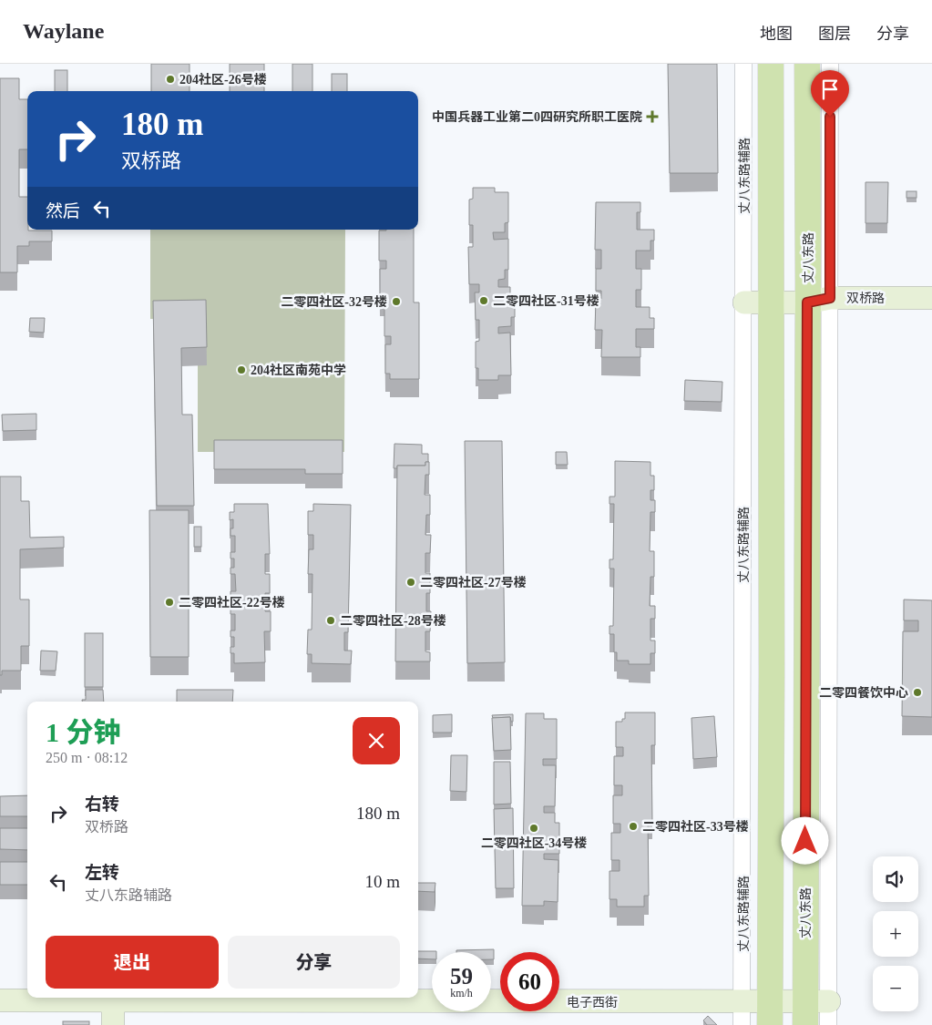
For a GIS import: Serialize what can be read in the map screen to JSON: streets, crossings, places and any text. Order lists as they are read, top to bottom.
{
  "streets": {
    "main road": ["丈八东路"],
    "street": ["丈八东路辅路", "双桥路", "电子西街"]
  },
  "crossings": [
    ["丈八东路辅路", "双桥路"],
    ["丈八东路辅路", "电子西街"],
    ["丈八东路", "双桥路"],
    ["丈八东路", "电子西街"]
  ],
  "places": {
    "other": [
      "204社区-26号楼",
      "二零四社区-31号楼",
      "二零四社区-32号楼",
      "204社区南苑中学",
      "二零四社区-27号楼",
      "二零四社区-22号楼",
      "二零四社区-28号楼",
      "二零四餐饮中心",
      "二零四社区-33号楼",
      "二零四社区-34号楼"
    ],
    "health": ["中国兵器工业第二0四研究所职工医院"]
  },
  "page": {
    "header": "Waylane",
    "nav": ["地图", "图层", "分享"],
    "turn": ["180 m", "双桥路"],
    "then": "然后",
    "heading": ["1 分钟", "250 m · 08:12"],
    "list": [
      {
        "name": "右转",
        "note": "双桥路",
        "value": "180 m"
      },
      {
        "name": "左转",
        "note": "丈八东路辅路",
        "value": "10 m"
      }
    ],
    "map_buttons": ["+", "−"],
    "buttons": ["退出", "分享"],
    "speed": "59 km/h",
    "limit": "60"
  }
}
